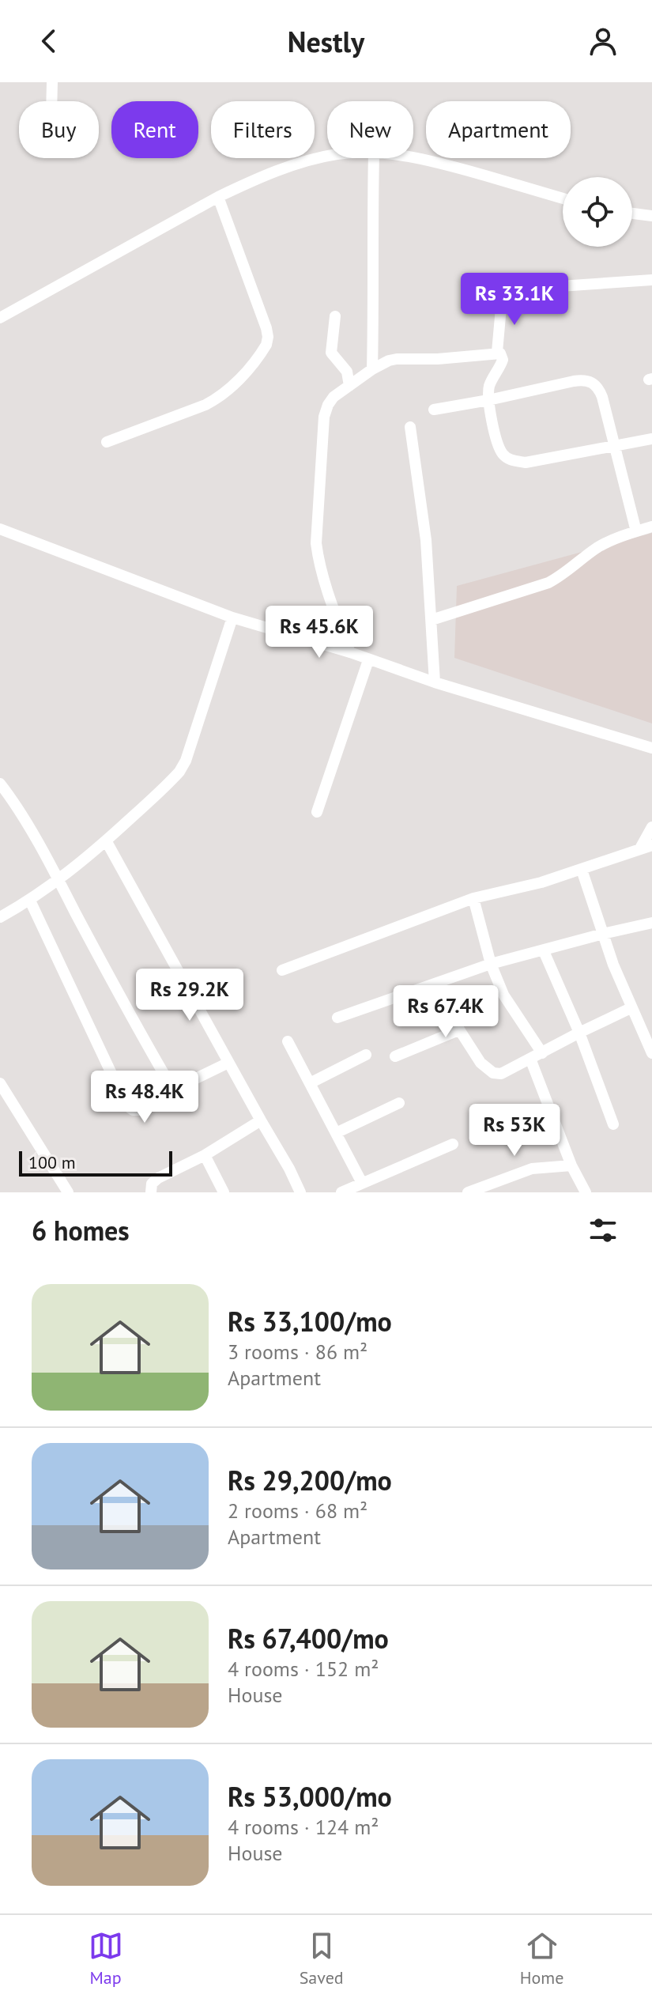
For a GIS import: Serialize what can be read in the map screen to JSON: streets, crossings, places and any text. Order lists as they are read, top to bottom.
{
  "scale_bar": "100 m",
  "page": {
    "header": "Nestly",
    "chip": [
      "Buy",
      "Rent",
      "Filters",
      "New",
      "Apartment"
    ],
    "price": [
      "Rs 33.1K",
      "Rs 45.6K",
      "Rs 29.2K",
      "Rs 67.4K",
      "Rs 48.4K",
      "Rs 53K"
    ],
    "scale": "100 m",
    "heading": "6 homes",
    "list": [
      {
        "name": "Rs 33,100/mo",
        "note": "3 rooms · 86 m² · Apartment"
      },
      {
        "name": "Rs 29,200/mo",
        "note": "2 rooms · 68 m² · Apartment"
      },
      {
        "name": "Rs 67,400/mo",
        "note": "4 rooms · 152 m² · House"
      },
      {
        "name": "Rs 53,000/mo",
        "note": "4 rooms · 124 m² · House"
      }
    ],
    "tabs": ["Map", "Saved", "Home"]
  }
}
